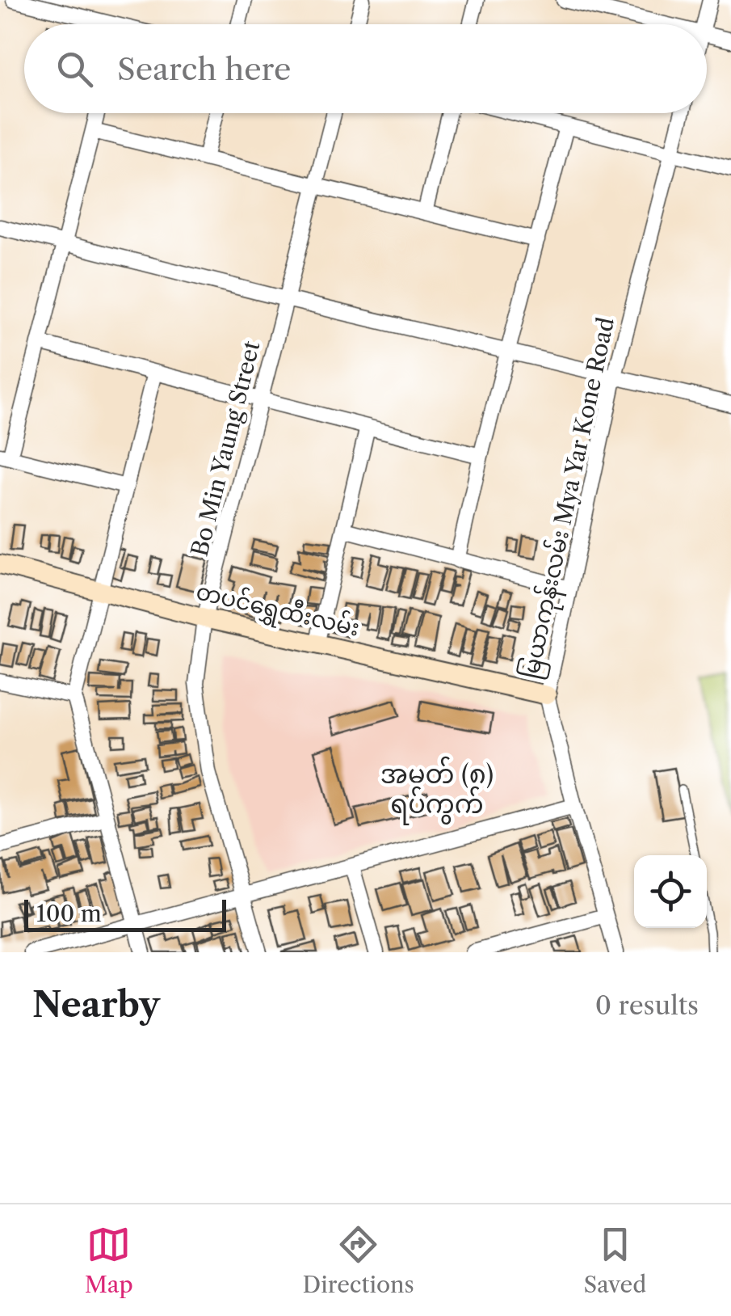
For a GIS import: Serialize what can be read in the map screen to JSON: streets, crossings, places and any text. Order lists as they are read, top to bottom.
{
  "streets": {
    "street": ["Bo Min Yaung Street", "မြယာကုန်းလမ်း Mya Yar Kone Road", "တပင်ရွှေထီးလမ်း"]
  },
  "crossings": [
    ["Bo Min Yaung Street", "တပင်ရွှေထီးလမ်း"],
    ["မြယာကုန်းလမ်း Mya Yar Kone Road", "တပင်ရွှေထီးလမ်း"]
  ],
  "districts": ["အမှတ် (၈) ရပ်ကွက်"],
  "scale_bar": "100 m",
  "page": {
    "search": "Search here",
    "scale": "100 m",
    "heading": ["Nearby", "0 results"],
    "nav": ["Map", "Directions", "Saved"]
  }
}
